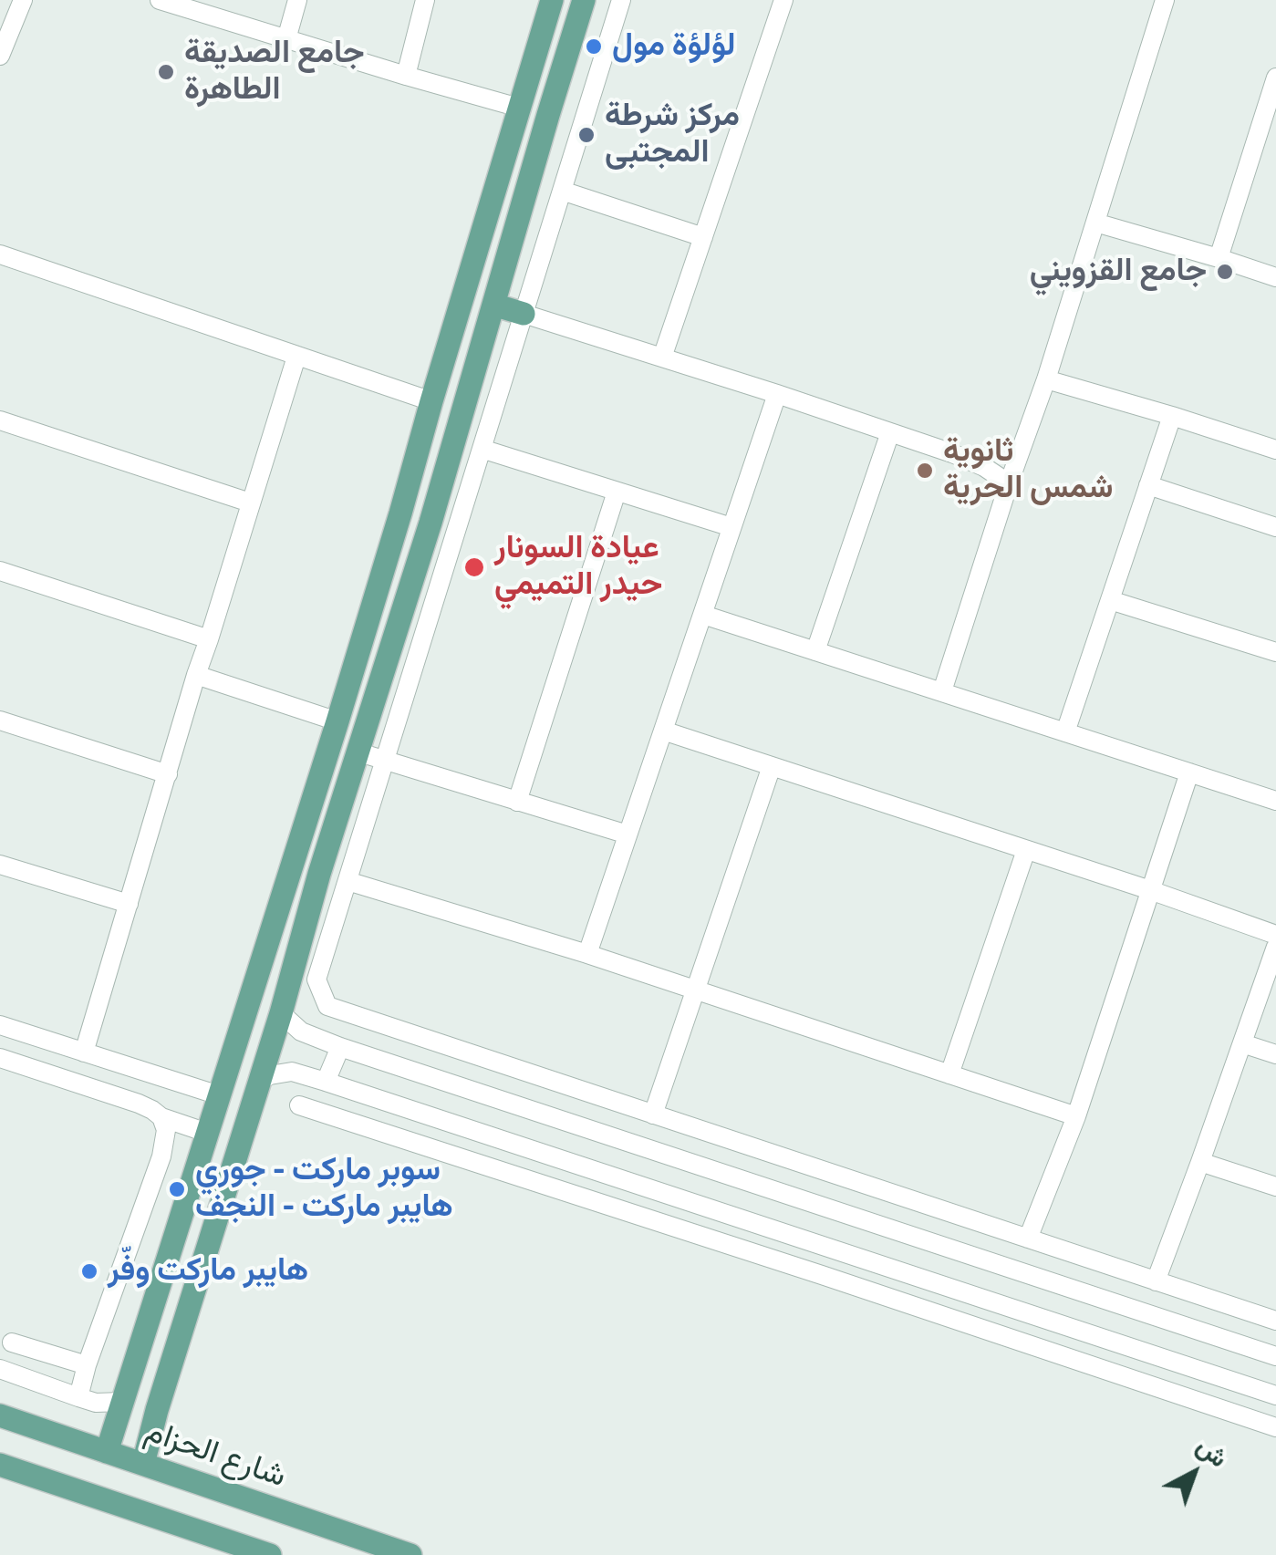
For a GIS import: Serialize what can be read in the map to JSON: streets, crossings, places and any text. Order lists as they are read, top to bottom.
{
  "streets": {
    "main road": ["شارع الحزام"]
  },
  "places": [
    "لؤلؤة مول",
    "جامع الصديقة الطاهرة",
    "مركز شرطة المجتبى",
    "جامع القزويني",
    "ثانوية شمس الحرية",
    "عيادة السونار حيدر التميمي",
    "سوبر ماركت - جوري هايبر ماركت - النجف",
    "هايبر ماركت وفّر"
  ],
  "north": "top right"
}
